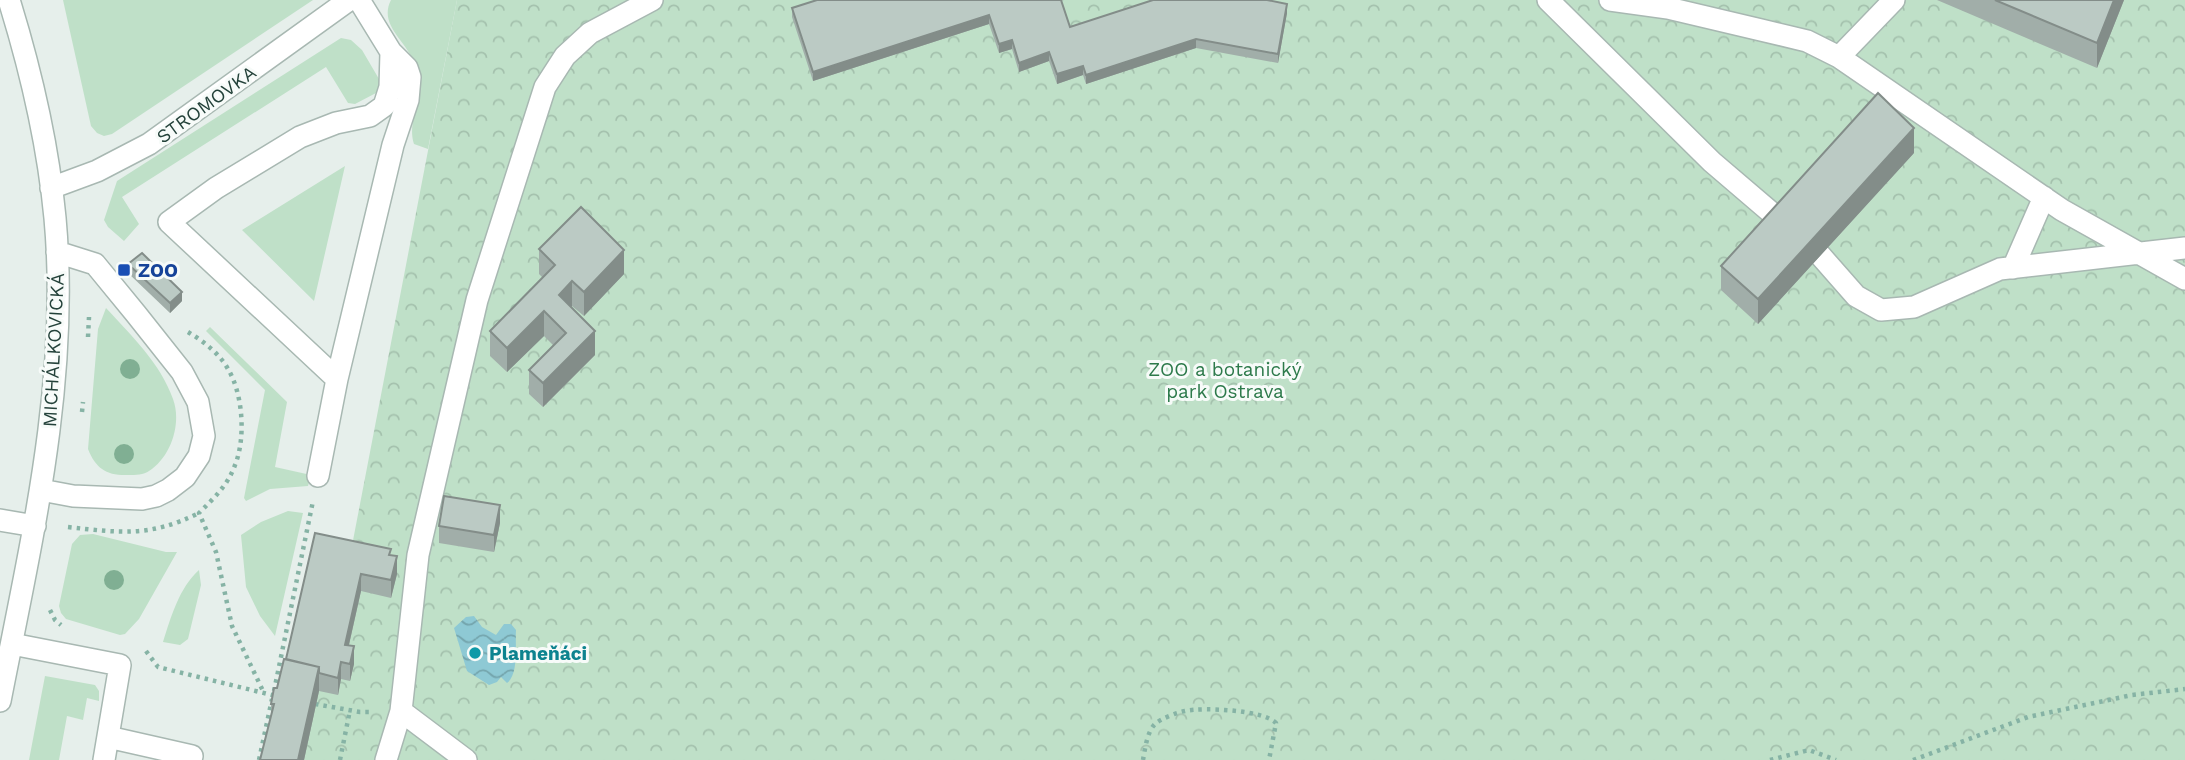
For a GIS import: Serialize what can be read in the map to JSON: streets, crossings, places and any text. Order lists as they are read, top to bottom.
{
  "streets": {
    "street": ["STROMOVKA", "MICHÁLKOVICKÁ"]
  },
  "crossings": [
    ["STROMOVKA", "MICHÁLKOVICKÁ"]
  ],
  "parks": ["ZOO a botanický park Ostrava"],
  "places": {
    "transit": ["ZOO"],
    "other": ["Plameňáci"]
  }
}
